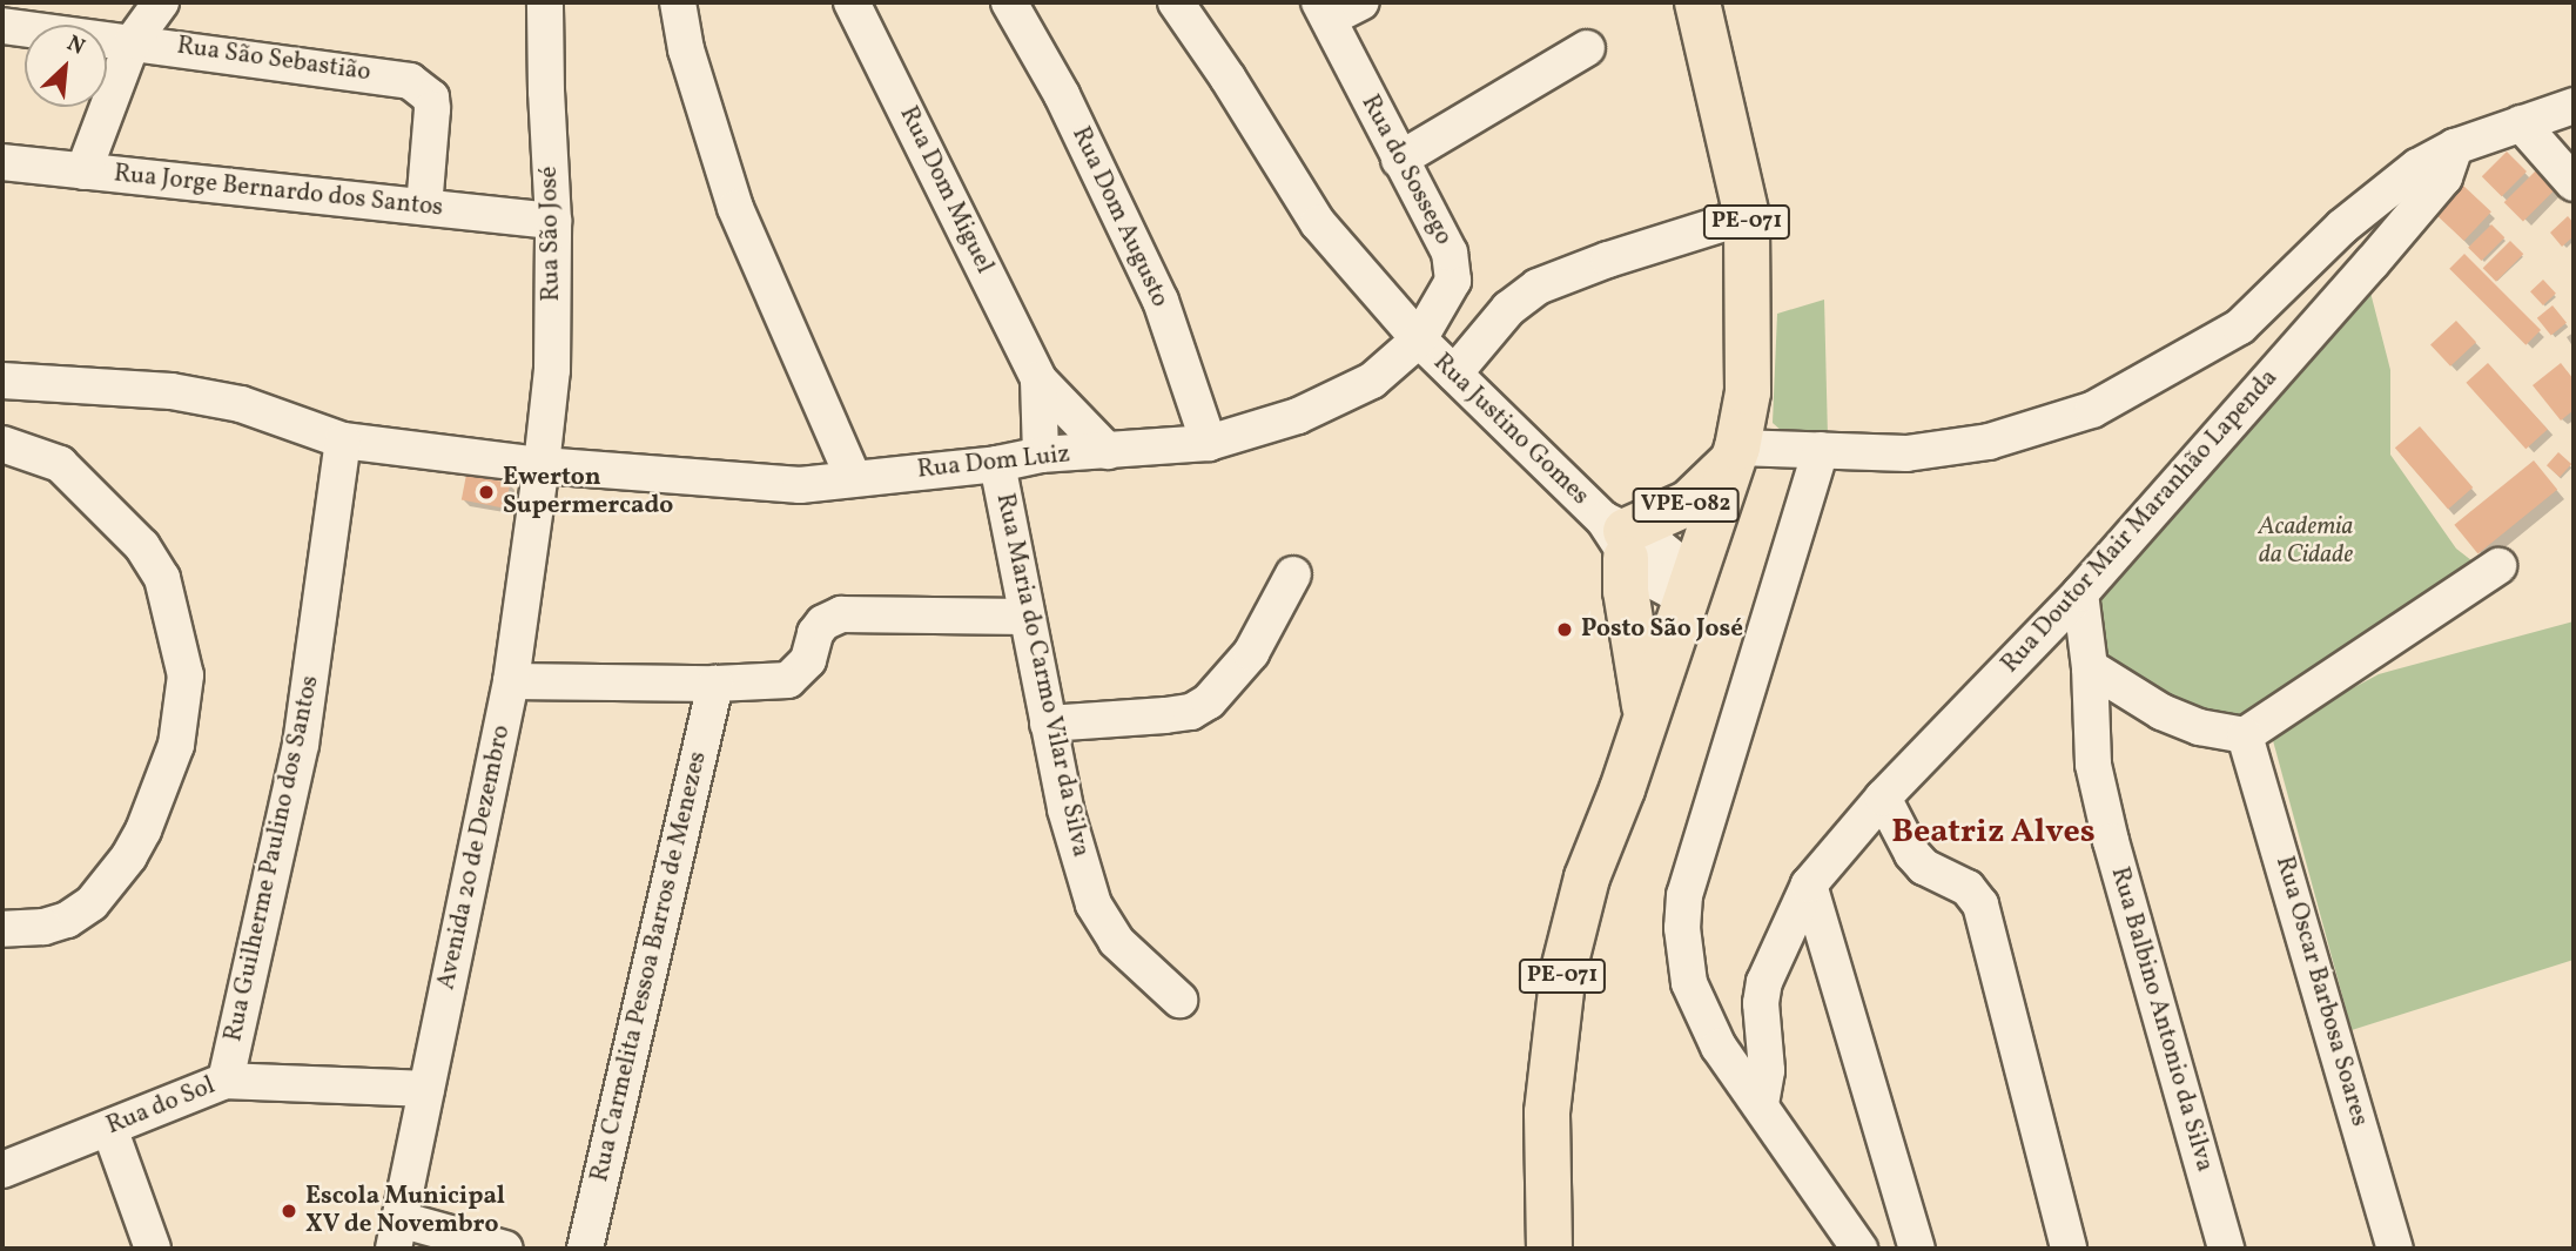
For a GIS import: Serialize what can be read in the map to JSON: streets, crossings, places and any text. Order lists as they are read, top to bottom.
{
  "streets": {
    "main road": ["PE-071", "VPE-082"],
    "street": [
      "Rua São Sebastião",
      "Rua do Sossego",
      "Rua Dom Miguel",
      "Rua Jorge Bernardo dos Santos",
      "Rua Dom Augusto",
      "Rua São José",
      "Rua Justino Gomes",
      "Rua Dom Luiz",
      "Rua Doutor Mair Maranhão Lapenda",
      "Rua Maria do Carmo Vilar da Silva",
      "Avenida 20 de Dezembro",
      "Rua Guilherme Paulino dos Santos",
      "Rua Carmelita Pessoa Barros de Menezes",
      "Rua Oscar Barbosa Soares",
      "Rua Balbino Antonio da Silva",
      "Rua do Sol"
    ]
  },
  "crossings": [
    ["Rua São Sebastião", "Rua Jorge Bernardo dos Santos"],
    ["Rua do Sossego", "Rua Justino Gomes"],
    ["Rua do Sossego", "Rua Dom Luiz"],
    ["Rua do Sossego", "VPE-082"],
    ["Rua Dom Miguel", "Rua Dom Luiz"],
    ["Rua Jorge Bernardo dos Santos", "Rua São José"],
    ["Rua Dom Augusto", "Rua Dom Luiz"],
    ["PE-071", "Rua Justino Gomes"],
    ["PE-071", "VPE-082"],
    ["Rua São José", "Rua Dom Luiz"],
    ["Rua São José", "Avenida 20 de Dezembro"],
    ["Rua Justino Gomes", "Rua Dom Luiz"],
    ["Rua Justino Gomes", "VPE-082"],
    ["Rua Dom Luiz", "VPE-082"],
    ["Rua Dom Luiz", "Rua Maria do Carmo Vilar da Silva"],
    ["Rua Dom Luiz", "Avenida 20 de Dezembro"],
    ["Rua Dom Luiz", "Rua Guilherme Paulino dos Santos"],
    ["Rua Doutor Mair Maranhão Lapenda", "Rua Balbino Antonio da Silva"],
    ["Avenida 20 de Dezembro", "Rua do Sol"],
    ["Rua Guilherme Paulino dos Santos", "Rua do Sol"]
  ],
  "districts": ["Beatriz Alves"],
  "parks": ["Academia da Cidade"],
  "places": ["Ewerton Supermercado", "Posto São José", "Escola Municipal XV de Novembro"],
  "north": "top right"
}
